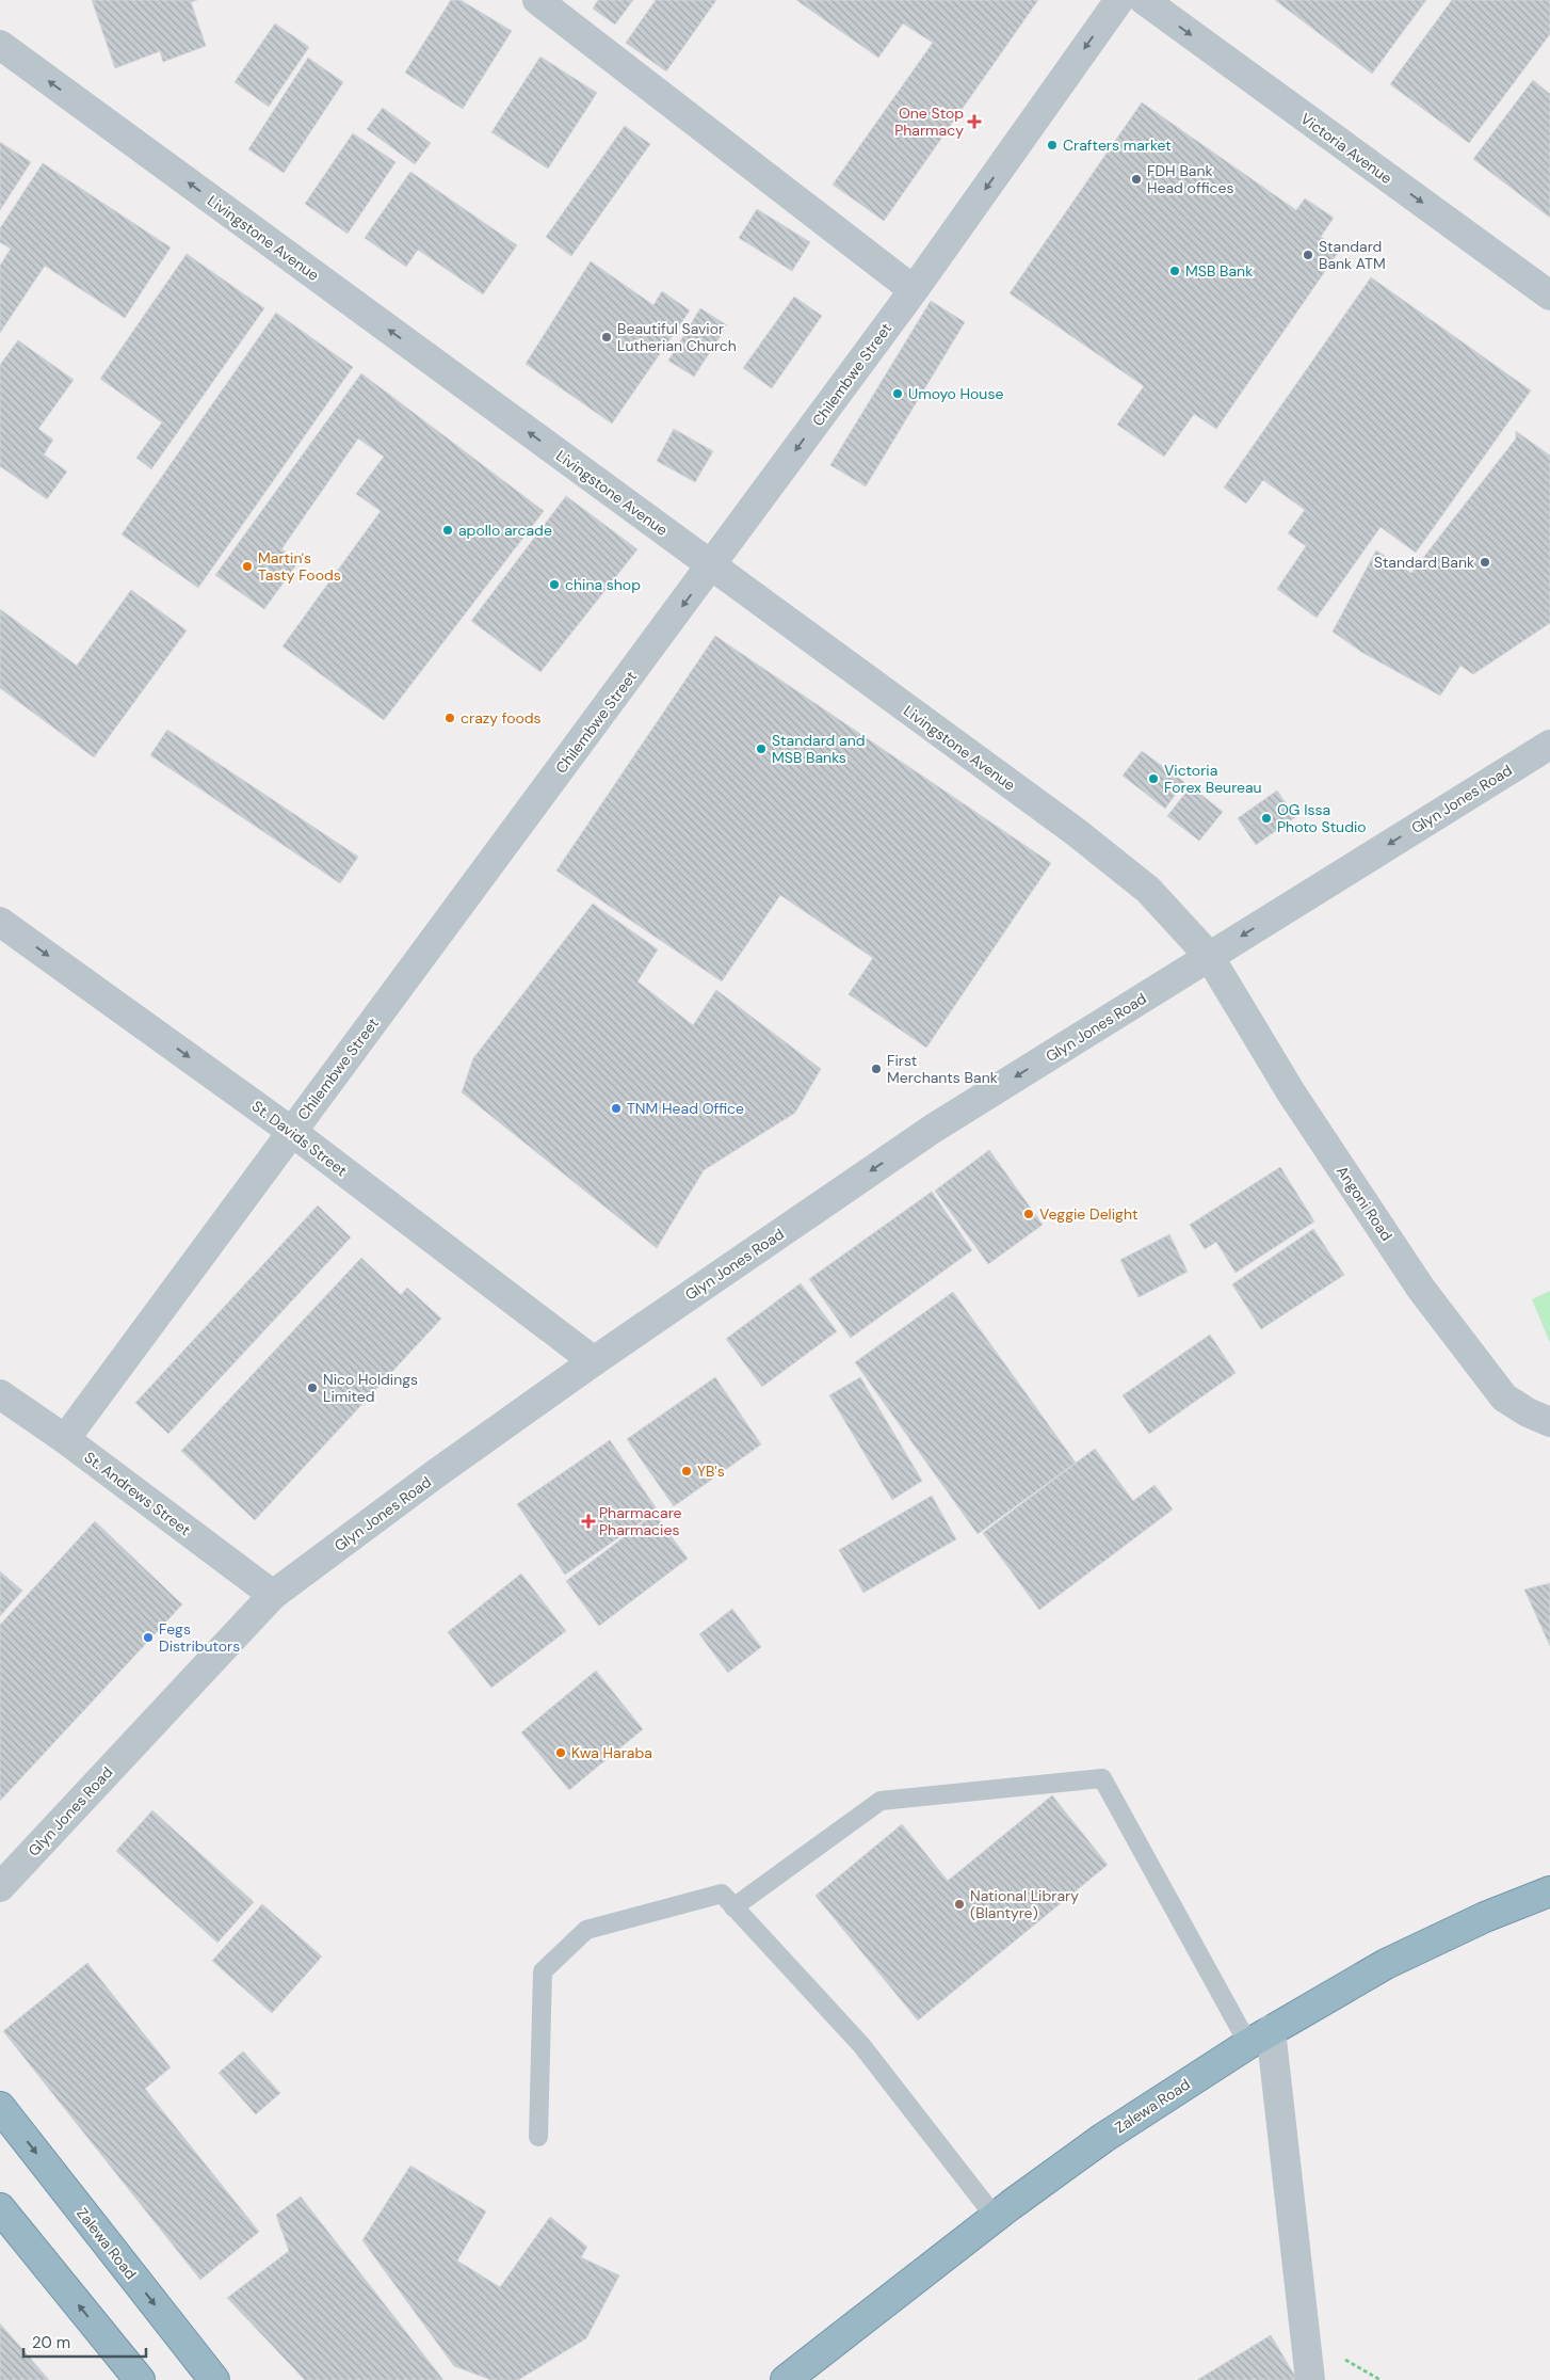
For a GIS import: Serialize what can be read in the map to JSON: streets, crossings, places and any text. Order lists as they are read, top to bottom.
{
  "streets": {
    "highway": ["Zalewa Road"],
    "street": [
      "Victoria Avenue",
      "Livingstone Avenue",
      "Chilembwe Street",
      "Glyn Jones Road",
      "St. Davids Street",
      "Angoni Road",
      "St. Andrews Street"
    ]
  },
  "crossings": [
    ["Livingstone Avenue", "Chilembwe Street"],
    ["Livingstone Avenue", "Glyn Jones Road"],
    ["Livingstone Avenue", "Angoni Road"],
    ["Chilembwe Street", "St. Davids Street"],
    ["Chilembwe Street", "St. Andrews Street"],
    ["Glyn Jones Road", "St. Davids Street"],
    ["Glyn Jones Road", "Angoni Road"],
    ["Glyn Jones Road", "St. Andrews Street"]
  ],
  "one_way": [
    "Victoria Avenue",
    "Livingstone Avenue",
    "Chilembwe Street",
    "Glyn Jones Road",
    "St. Davids Street"
  ],
  "places": {
    "health": ["One Stop Pharmacy", "Pharmacare Pharmacies"],
    "other": [
      "Crafters market",
      "FDH Bank Head offices",
      "Standard Bank ATM",
      "MSB Bank",
      "Beautiful Savior Lutherian Church",
      "Umoyo House",
      "apollo arcade",
      "Standard Bank",
      "Martin's Tasty Foods",
      "china shop",
      "crazy foods",
      "Standard and MSB Banks",
      "Victoria Forex Beureau",
      "OG Issa Photo Studio",
      "First Merchants Bank",
      "TNM Head Office",
      "Veggie Delight",
      "Nico Holdings Limited",
      "YB's",
      "Fegs Distributors",
      "Kwa Haraba",
      "National Library (Blantyre)"
    ]
  },
  "scale_bar": "20 m"
}
